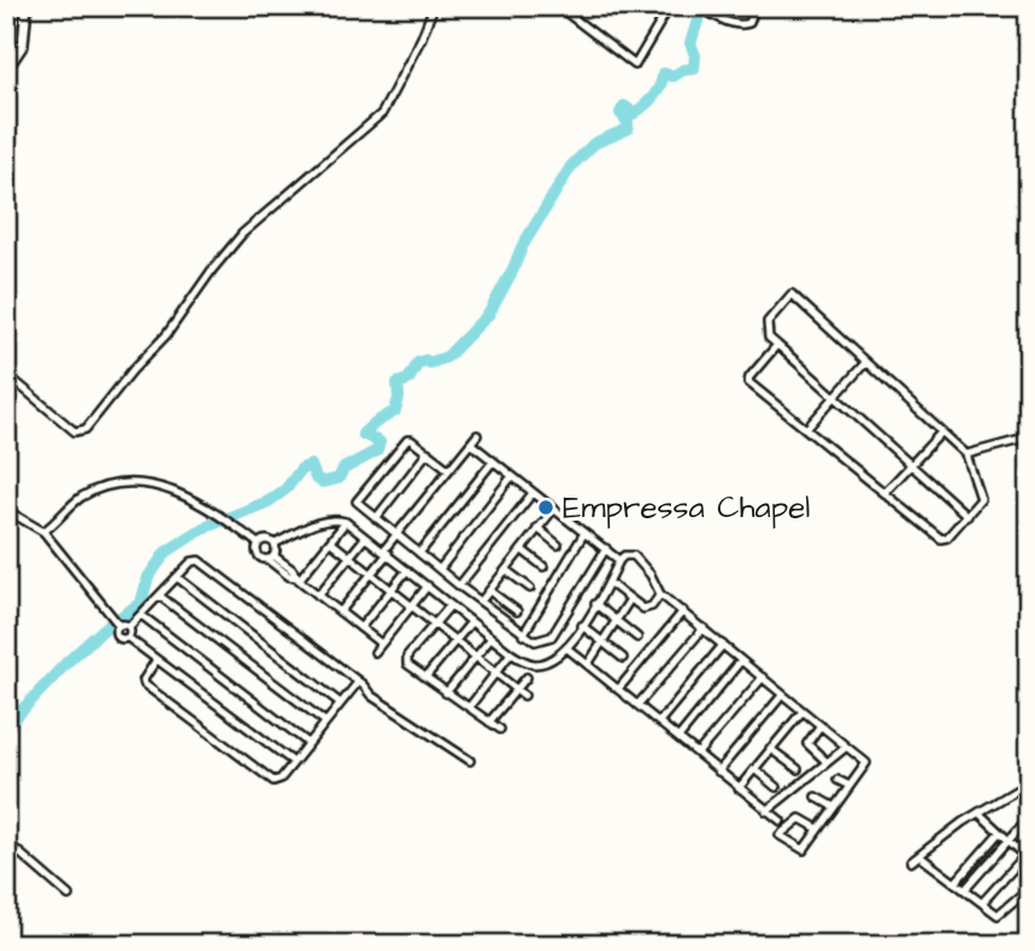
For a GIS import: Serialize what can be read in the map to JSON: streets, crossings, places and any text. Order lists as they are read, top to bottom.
{
  "places": ["Empressa Chapel"]
}
